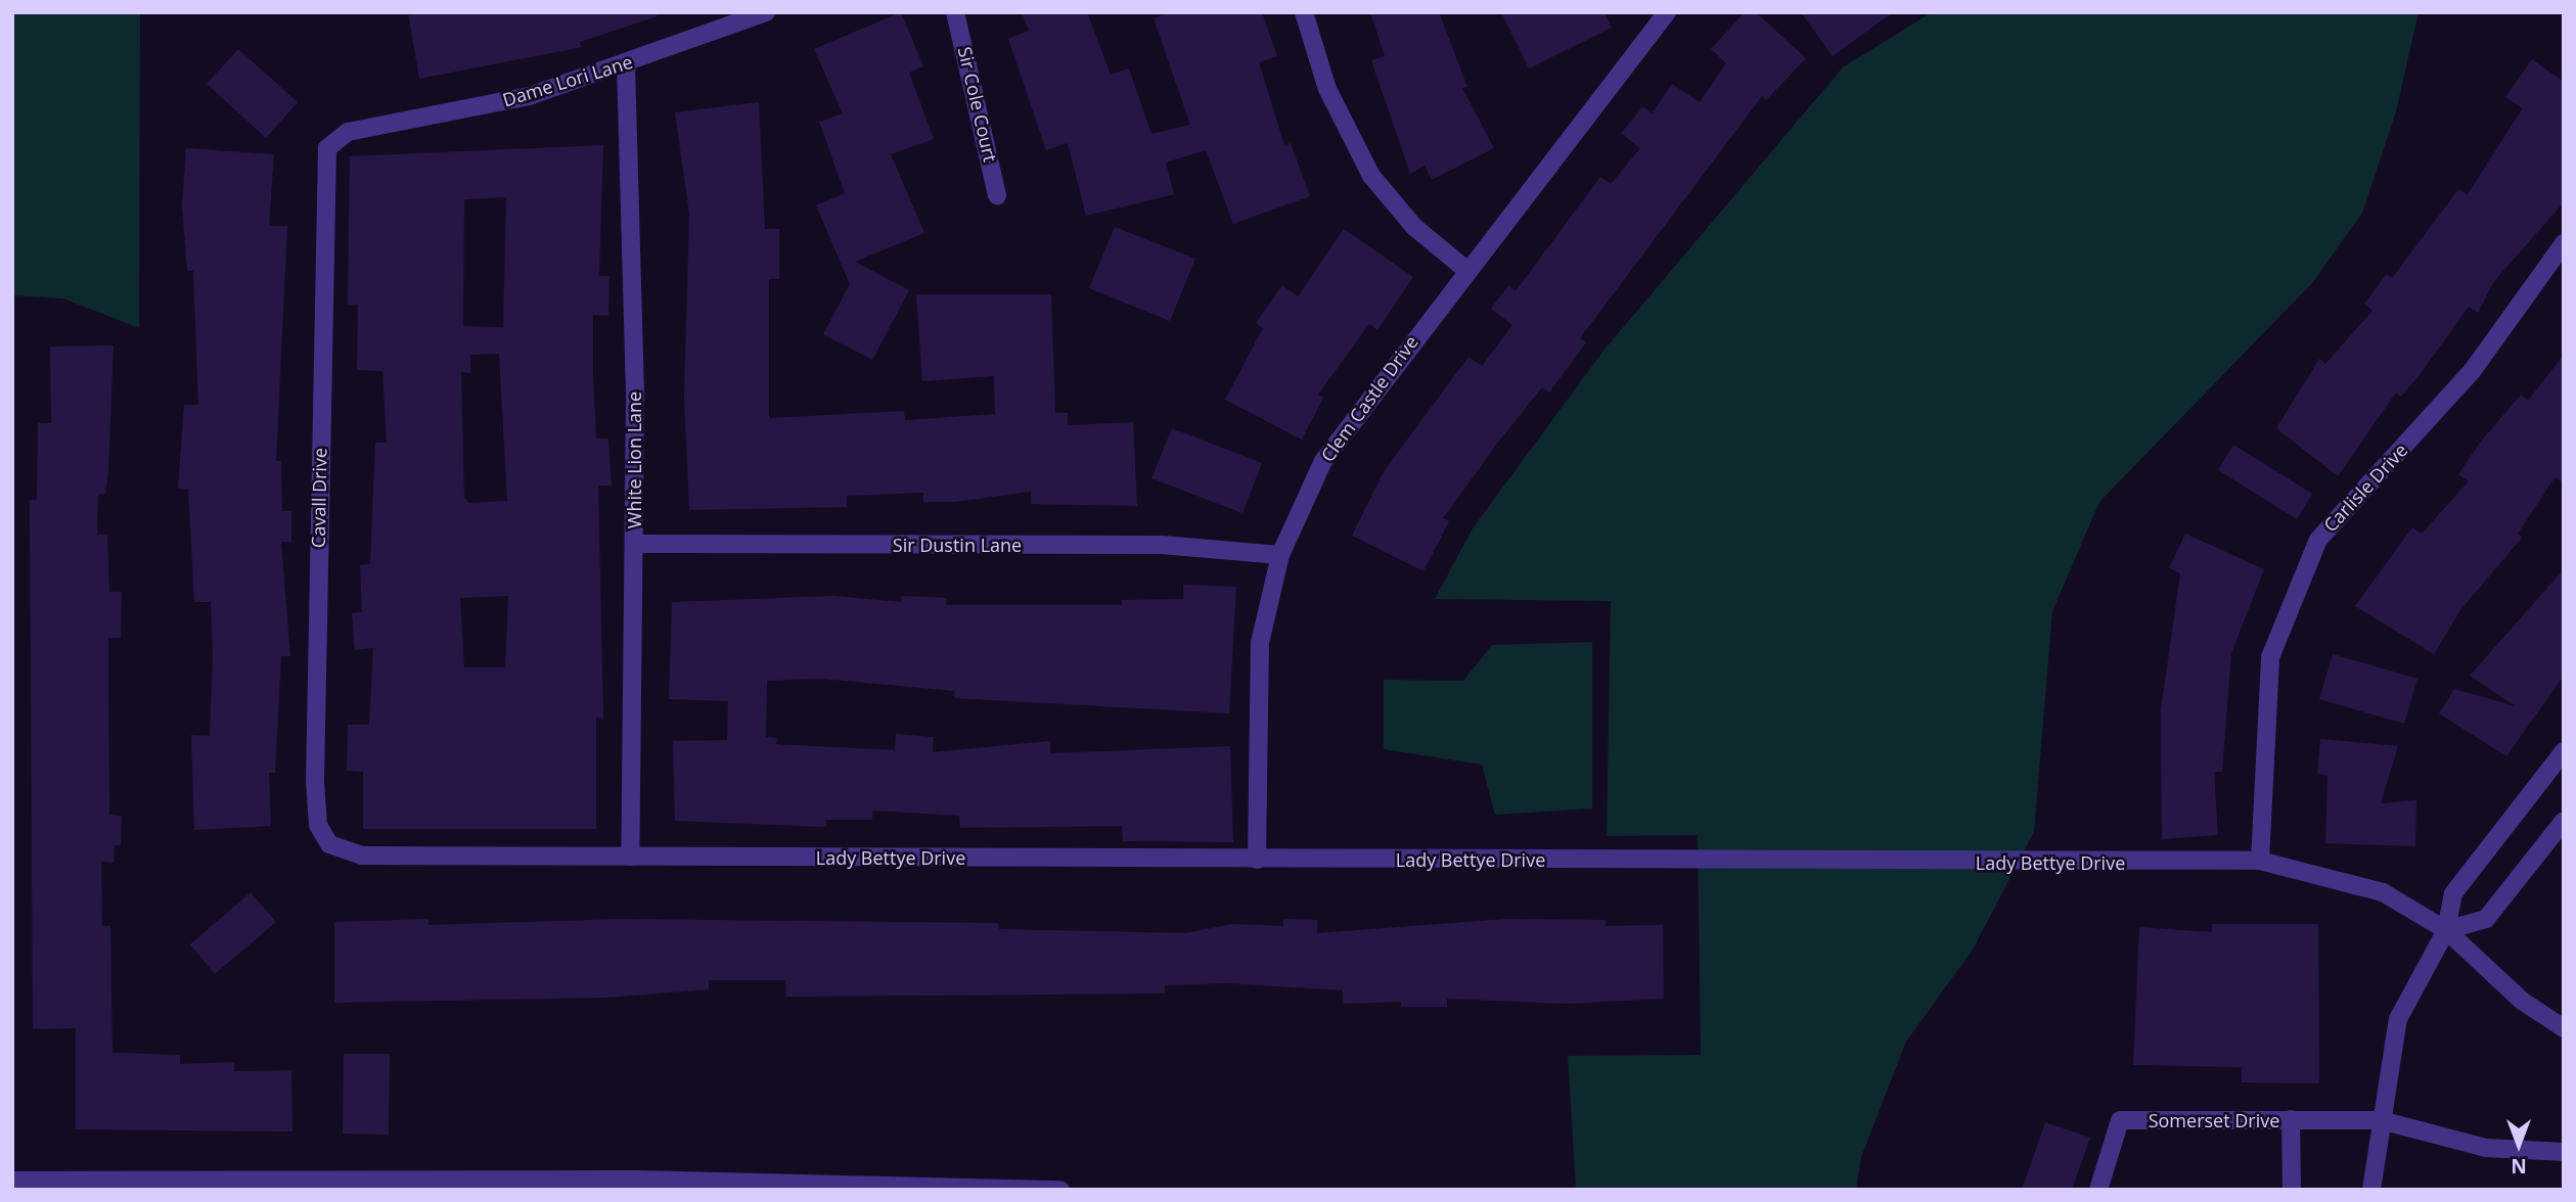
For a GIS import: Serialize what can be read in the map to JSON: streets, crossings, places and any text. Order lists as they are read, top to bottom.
{
  "streets": {
    "street": [
      "Dame Lori Lane",
      "Sir Cole Court",
      "Clem Castle Drive",
      "White Lion Lane",
      "Carlisle Drive",
      "Cavall Drive",
      "Sir Dustin Lane",
      "Lady Bettye Drive",
      "Somerset Drive"
    ]
  },
  "crossings": [
    ["Dame Lori Lane", "White Lion Lane"],
    ["Dame Lori Lane", "Cavall Drive"],
    ["Clem Castle Drive", "Sir Dustin Lane"],
    ["Clem Castle Drive", "Lady Bettye Drive"],
    ["White Lion Lane", "Sir Dustin Lane"],
    ["White Lion Lane", "Lady Bettye Drive"],
    ["Carlisle Drive", "Lady Bettye Drive"],
    ["Cavall Drive", "Lady Bettye Drive"]
  ],
  "north": "bottom"
}
